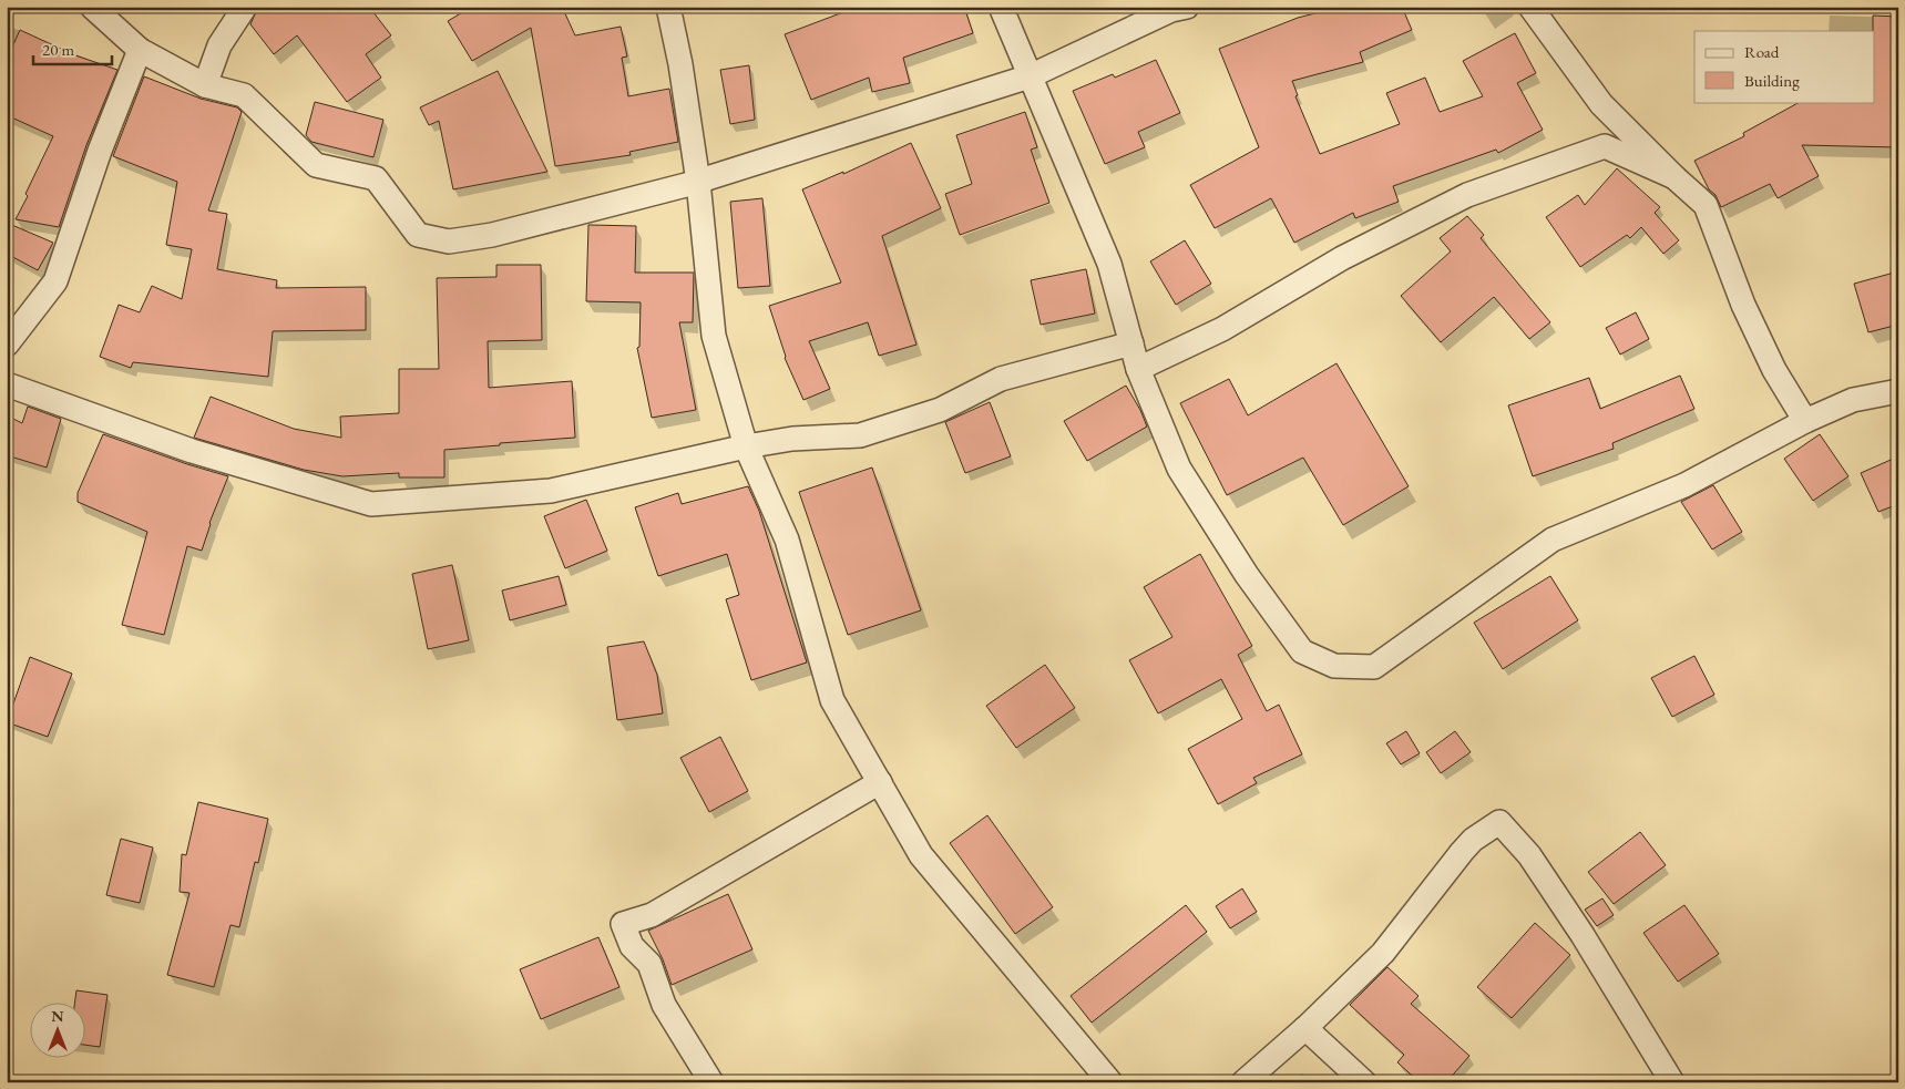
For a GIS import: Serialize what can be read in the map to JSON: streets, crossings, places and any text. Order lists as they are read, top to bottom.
{
  "legend": ["Road", "Building"],
  "scale_bar": "20 m",
  "north": "top"
}
